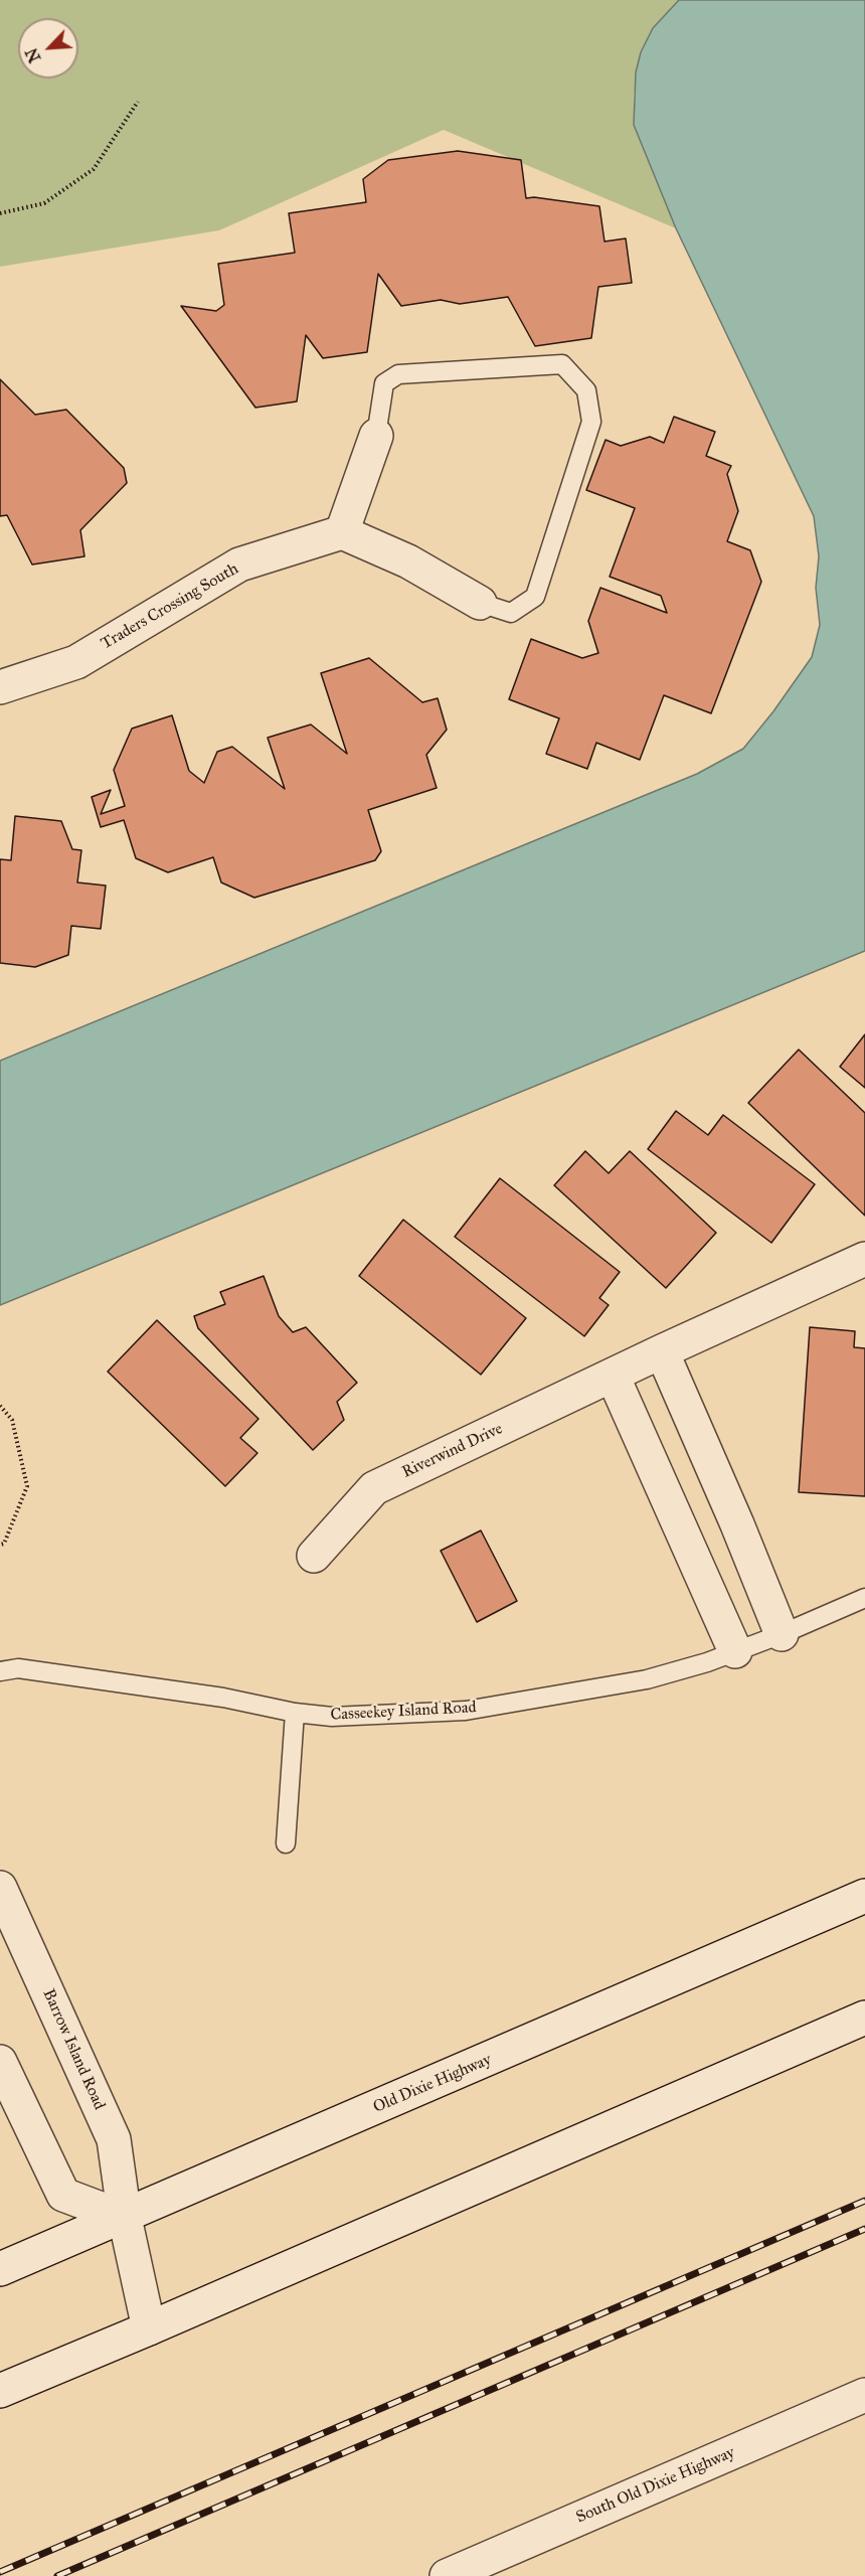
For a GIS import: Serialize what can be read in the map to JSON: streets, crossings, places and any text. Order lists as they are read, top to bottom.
{
  "streets": {
    "street": [
      "Traders Crossing South",
      "Riverwind Drive",
      "Barrow Island Road",
      "Old Dixie Highway",
      "South Old Dixie Highway"
    ],
    "lane": ["Casseekey Island Road"]
  },
  "crossings": [
    ["Barrow Island Road", "Old Dixie Highway"]
  ],
  "north": "bottom left"
}
